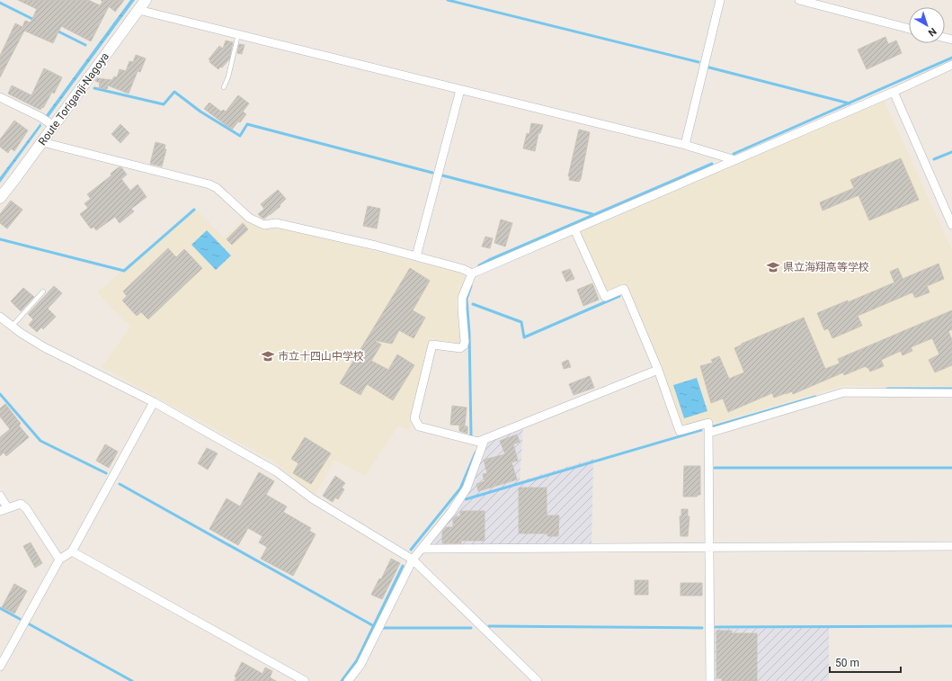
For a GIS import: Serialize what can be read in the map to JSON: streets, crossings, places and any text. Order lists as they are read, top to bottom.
{
  "streets": {
    "main road": ["Route Toriganji-Nagoya"]
  },
  "places": {
    "school or university": ["県立海翔高等学校", "市立十四山中学校"]
  },
  "scale_bar": "50 m",
  "north": "bottom right"
}
